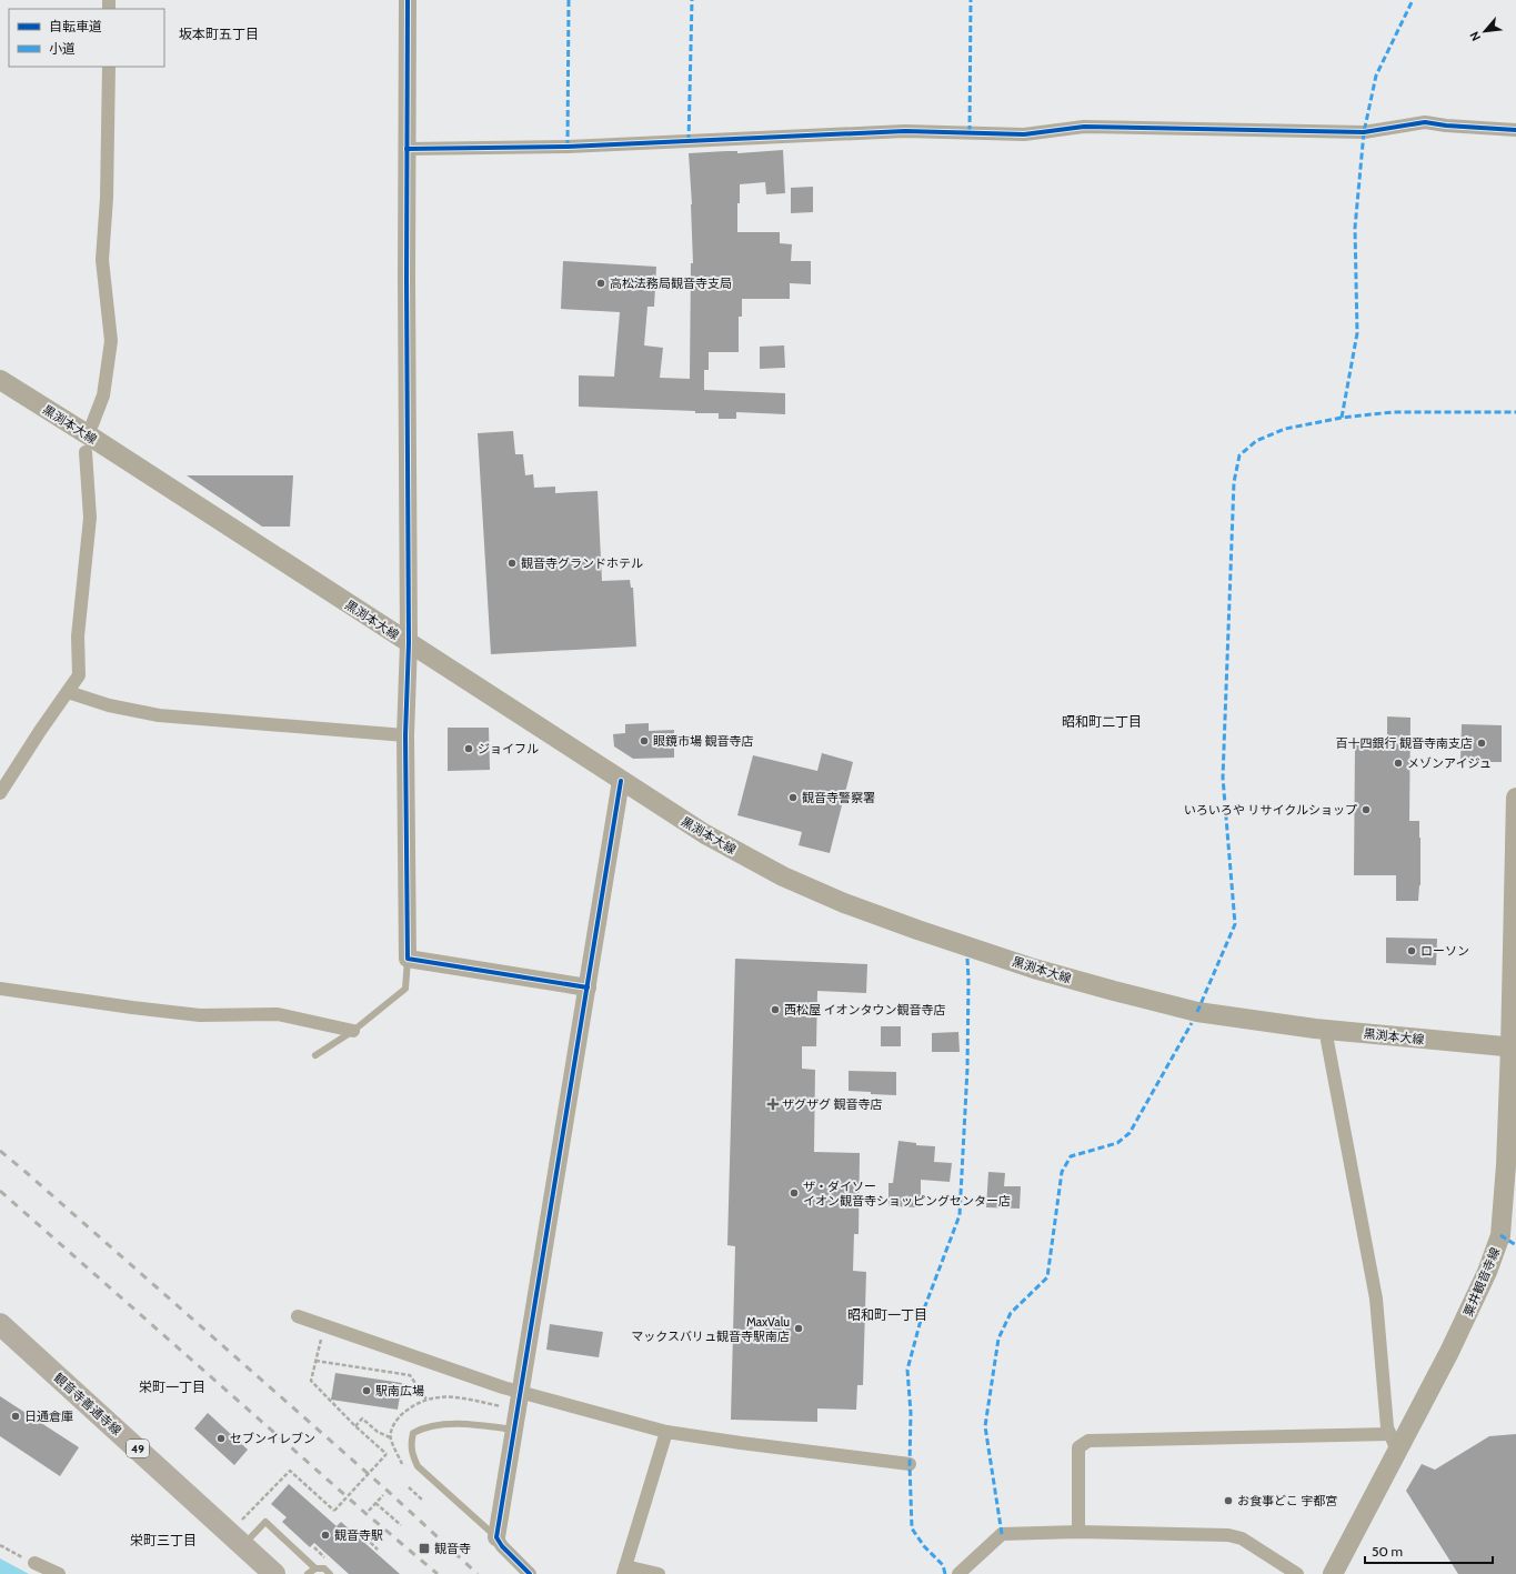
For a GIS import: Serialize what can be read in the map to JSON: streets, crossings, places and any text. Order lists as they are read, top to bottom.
{
  "streets": {
    "main road": [
      "黒渕本大線",
      "粟井観音寺線",
      "観音寺善通寺線",
      "49"
    ]
  },
  "crossings": [
    ["黒渕本大線", "粟井観音寺線"]
  ],
  "districts": [
    "坂本町五丁目",
    "昭和町二丁目",
    "昭和町一丁目",
    "栄町一丁目",
    "栄町三丁目"
  ],
  "places": {
    "other": [
      "高松法務局観音寺支局",
      "観音寺グランドホテル",
      "眼鏡市場 観音寺店",
      "百十四銀行 観音寺南支店",
      "ジョイフル",
      "メゾンアイジュ",
      "観音寺警察署",
      "いろいろや リサイクルショップ",
      "ローソン",
      "西松屋 イオンタウン観音寺店",
      "ザ・ダイソー イオン観音寺ショッピングセンター店",
      "MaxValu マックスバリュ観音寺駅南店",
      "駅南広場",
      "日通倉庫",
      "セブンイレブン",
      "お食事どこ 宇都宮",
      "観音寺駅"
    ],
    "health": ["ザグザグ 観音寺店"],
    "transit": ["観音寺"]
  },
  "legend": ["自転車道", "小道"],
  "scale_bar": "50 m",
  "north": "bottom left"
}
